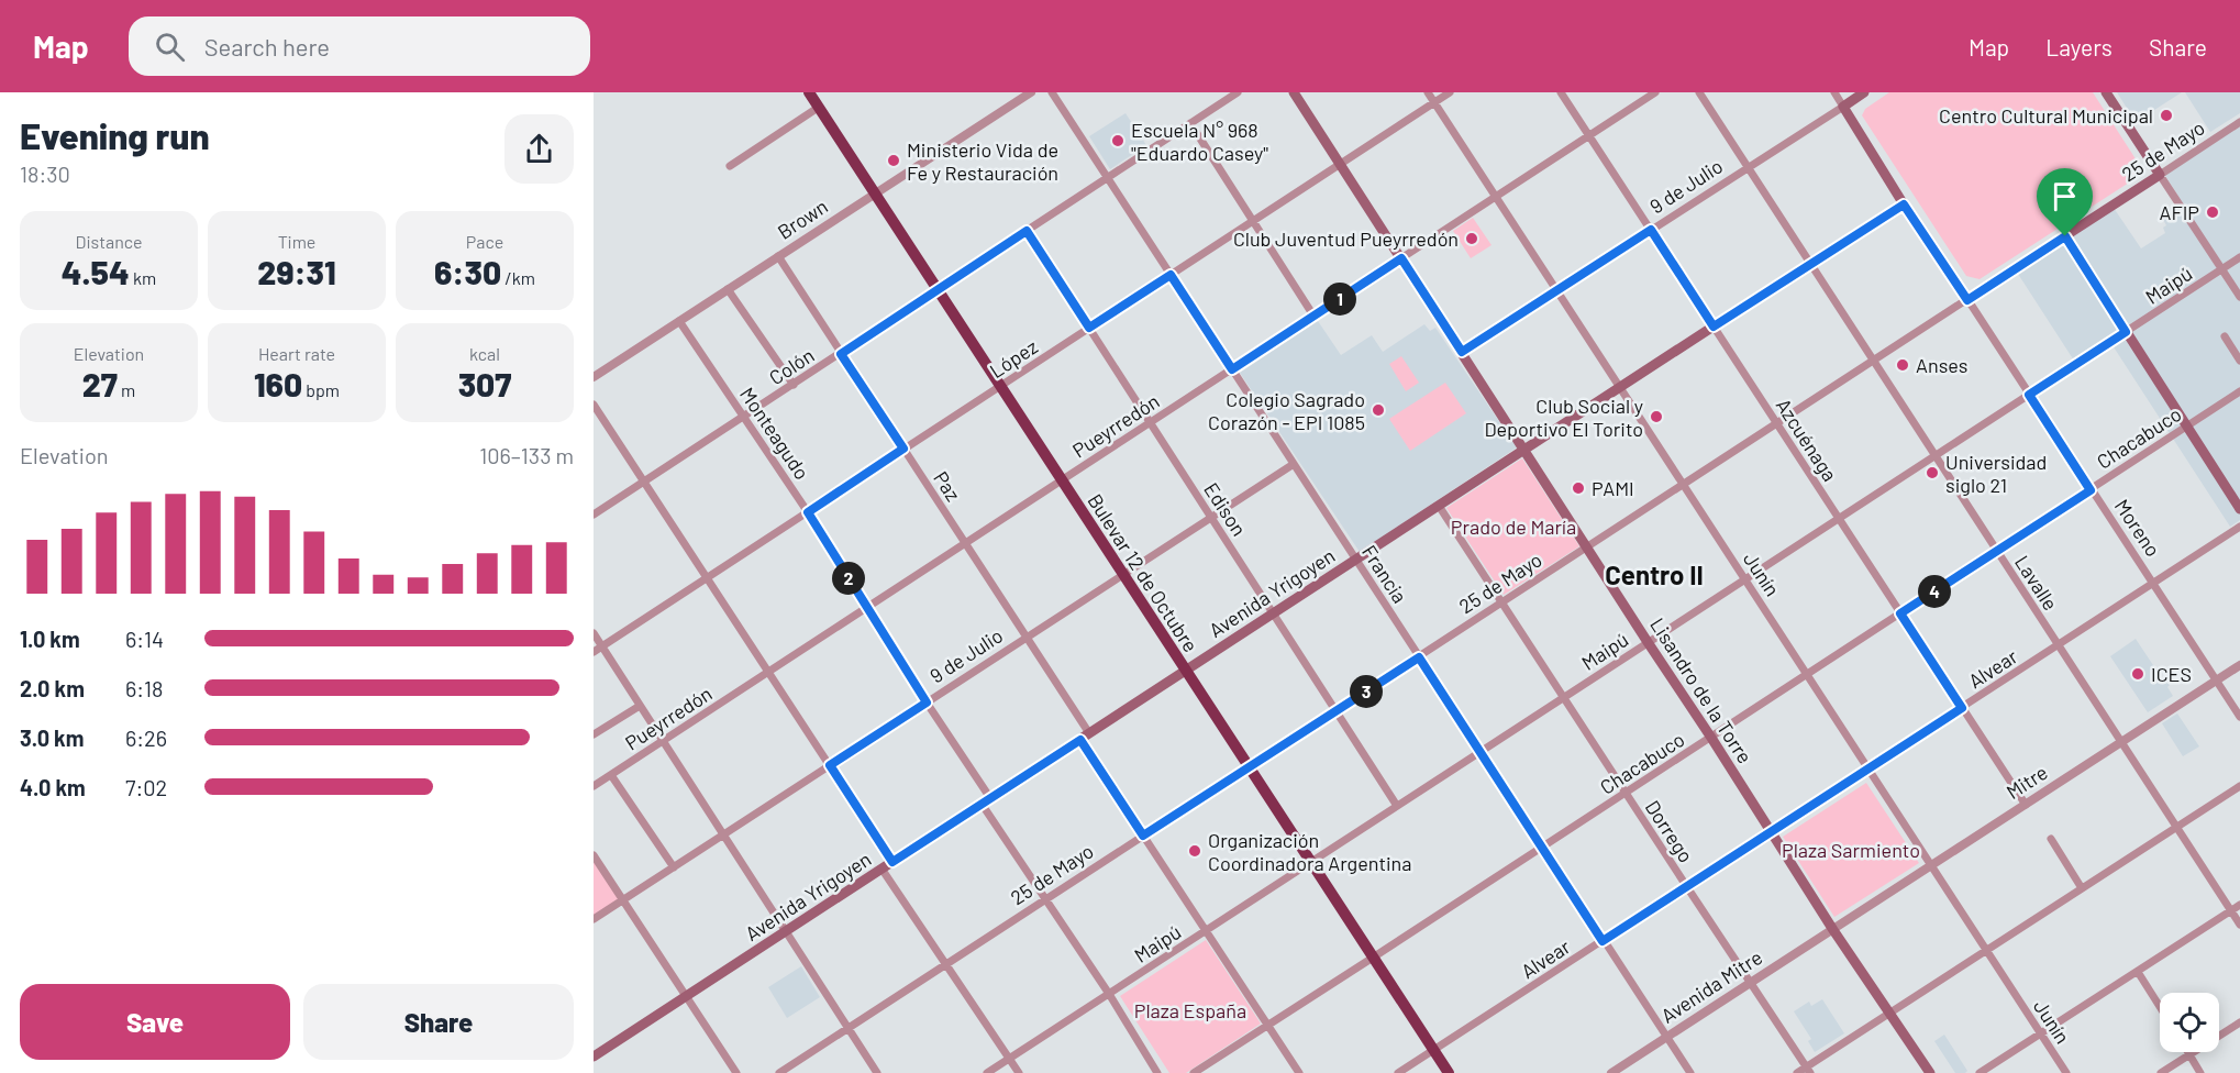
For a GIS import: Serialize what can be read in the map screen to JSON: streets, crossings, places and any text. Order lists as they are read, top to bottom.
{
  "streets": {
    "highway": ["Bulevar 12 de Octubre"],
    "main road": [
      "25 de Mayo",
      "9 de Julio",
      "Moreno",
      "Avenida Yrigoyen",
      "Lisandro de la Torre"
    ],
    "street": [
      "Brown",
      "Maipú",
      "López",
      "Colón",
      "Pueyrredón",
      "Monteagudo",
      "Chacabuco",
      "Azcuénaga",
      "Paz",
      "Edison",
      "Francia",
      "Junín",
      "Lavalle",
      "Alvear",
      "Mitre",
      "Dorrego",
      "Avenida Mitre"
    ]
  },
  "crossings": [
    ["25 de Mayo", "Monteagudo"],
    ["25 de Mayo", "Azcuénaga"],
    ["25 de Mayo", "Paz"],
    ["25 de Mayo", "Edison"],
    ["25 de Mayo", "Moreno"],
    ["25 de Mayo", "Bulevar 12 de Octubre"],
    ["25 de Mayo", "Francia"],
    ["25 de Mayo", "Junín"],
    ["25 de Mayo", "Lavalle"],
    ["25 de Mayo", "Lisandro de la Torre"],
    ["25 de Mayo", "Dorrego"],
    ["9 de Julio", "Monteagudo"],
    ["9 de Julio", "Azcuénaga"],
    ["9 de Julio", "Paz"],
    ["9 de Julio", "Edison"],
    ["9 de Julio", "Moreno"],
    ["9 de Julio", "Bulevar 12 de Octubre"],
    ["9 de Julio", "Francia"],
    ["9 de Julio", "Junín"],
    ["9 de Julio", "Lavalle"],
    ["9 de Julio", "Lisandro de la Torre"],
    ["Brown", "Monteagudo"],
    ["Brown", "Paz"],
    ["Brown", "Bulevar 12 de Octubre"],
    ["Maipú", "Monteagudo"],
    ["Maipú", "Azcuénaga"],
    ["Maipú", "Paz"],
    ["Maipú", "Edison"],
    ["Maipú", "Moreno"],
    ["Maipú", "Bulevar 12 de Octubre"],
    ["Maipú", "Francia"],
    ["Maipú", "Junín"],
    ["Maipú", "Lavalle"],
    ["Maipú", "Lisandro de la Torre"],
    ["Maipú", "Dorrego"],
    ["López", "Monteagudo"],
    ["López", "Paz"],
    ["López", "Edison"],
    ["López", "Bulevar 12 de Octubre"],
    ["López", "Francia"],
    ["López", "Junín"],
    ["López", "Lisandro de la Torre"],
    ["Colón", "Monteagudo"],
    ["Colón", "Paz"],
    ["Colón", "Edison"],
    ["Colón", "Bulevar 12 de Octubre"],
    ["Colón", "Francia"],
    ["Pueyrredón", "Monteagudo"],
    ["Pueyrredón", "Azcuénaga"],
    ["Pueyrredón", "Paz"],
    ["Pueyrredón", "Edison"],
    ["Pueyrredón", "Bulevar 12 de Octubre"],
    ["Pueyrredón", "Francia"],
    ["Pueyrredón", "Junín"],
    ["Pueyrredón", "Lisandro de la Torre"],
    ["Monteagudo", "Avenida Yrigoyen"],
    ["Chacabuco", "Azcuénaga"],
    ["Chacabuco", "Paz"],
    ["Chacabuco", "Moreno"],
    ["Chacabuco", "Bulevar 12 de Octubre"],
    ["Chacabuco", "Francia"],
    ["Chacabuco", "Junín"],
    ["Chacabuco", "Lavalle"],
    ["Chacabuco", "Lisandro de la Torre"],
    ["Chacabuco", "Dorrego"],
    ["Azcuénaga", "Avenida Yrigoyen"],
    ["Azcuénaga", "Alvear"],
    ["Azcuénaga", "Mitre"],
    ["Paz", "Avenida Yrigoyen"],
    ["Edison", "Avenida Yrigoyen"],
    ["Moreno", "Avenida Yrigoyen"],
    ["Moreno", "Alvear"],
    ["Moreno", "Mitre"],
    ["Bulevar 12 de Octubre", "Avenida Yrigoyen"],
    ["Bulevar 12 de Octubre", "Alvear"],
    ["Francia", "Avenida Yrigoyen"],
    ["Francia", "Alvear"],
    ["Francia", "Avenida Mitre"],
    ["Junín", "Avenida Yrigoyen"],
    ["Junín", "Alvear"],
    ["Junín", "Mitre"],
    ["Lavalle", "Avenida Yrigoyen"],
    ["Lavalle", "Alvear"],
    ["Lavalle", "Mitre"],
    ["Avenida Yrigoyen", "Lisandro de la Torre"],
    ["Avenida Yrigoyen", "Dorrego"],
    ["Alvear", "Lisandro de la Torre"],
    ["Alvear", "Dorrego"],
    ["Lisandro de la Torre", "Mitre"],
    ["Lisandro de la Torre", "Avenida Mitre"],
    ["Mitre", "Avenida Mitre"],
    ["Dorrego", "Avenida Mitre"]
  ],
  "districts": ["Centro II"],
  "parks": ["Prado de María", "Plaza Sarmiento", "Plaza España"],
  "places": [
    "Centro Cultural Municipal",
    "Escuela N° 968 \"Eduardo Casey\"",
    "Ministerio Vida de Fe y Restauración",
    "AFIP",
    "Club Juventud Pueyrredón",
    "Anses",
    "Colegio Sagrado Corazón - EPI 1085",
    "Club Social y Deportivo El Torito",
    "Universidad siglo 21",
    "PAMI",
    "ICES",
    "Organización Coordinadora Argentina"
  ],
  "page": {
    "header": "Map",
    "search": "Search here",
    "nav": ["Map", "Layers", "Share"],
    "heading": ["Evening run", "18:30"],
    "stats": [
      ["Distance", "4.54 km"],
      ["Time", "29:31"],
      ["Pace", "6:30 /km"],
      ["Elevation", "27 m"],
      ["Heart rate", "160 bpm"],
      ["kcal", "307"]
    ],
    "pins": [
      "1",
      "2",
      "4",
      "3"
    ],
    "chart": ["Elevation", "106–133 m"],
    "list": [
      {
        "name": "1.0 km",
        "note": "6:14"
      },
      {
        "name": "2.0 km",
        "note": "6:18"
      },
      {
        "name": "3.0 km",
        "note": "6:26"
      },
      {
        "name": "4.0 km",
        "note": "7:02"
      }
    ],
    "buttons": ["Save", "Share"]
  }
}
